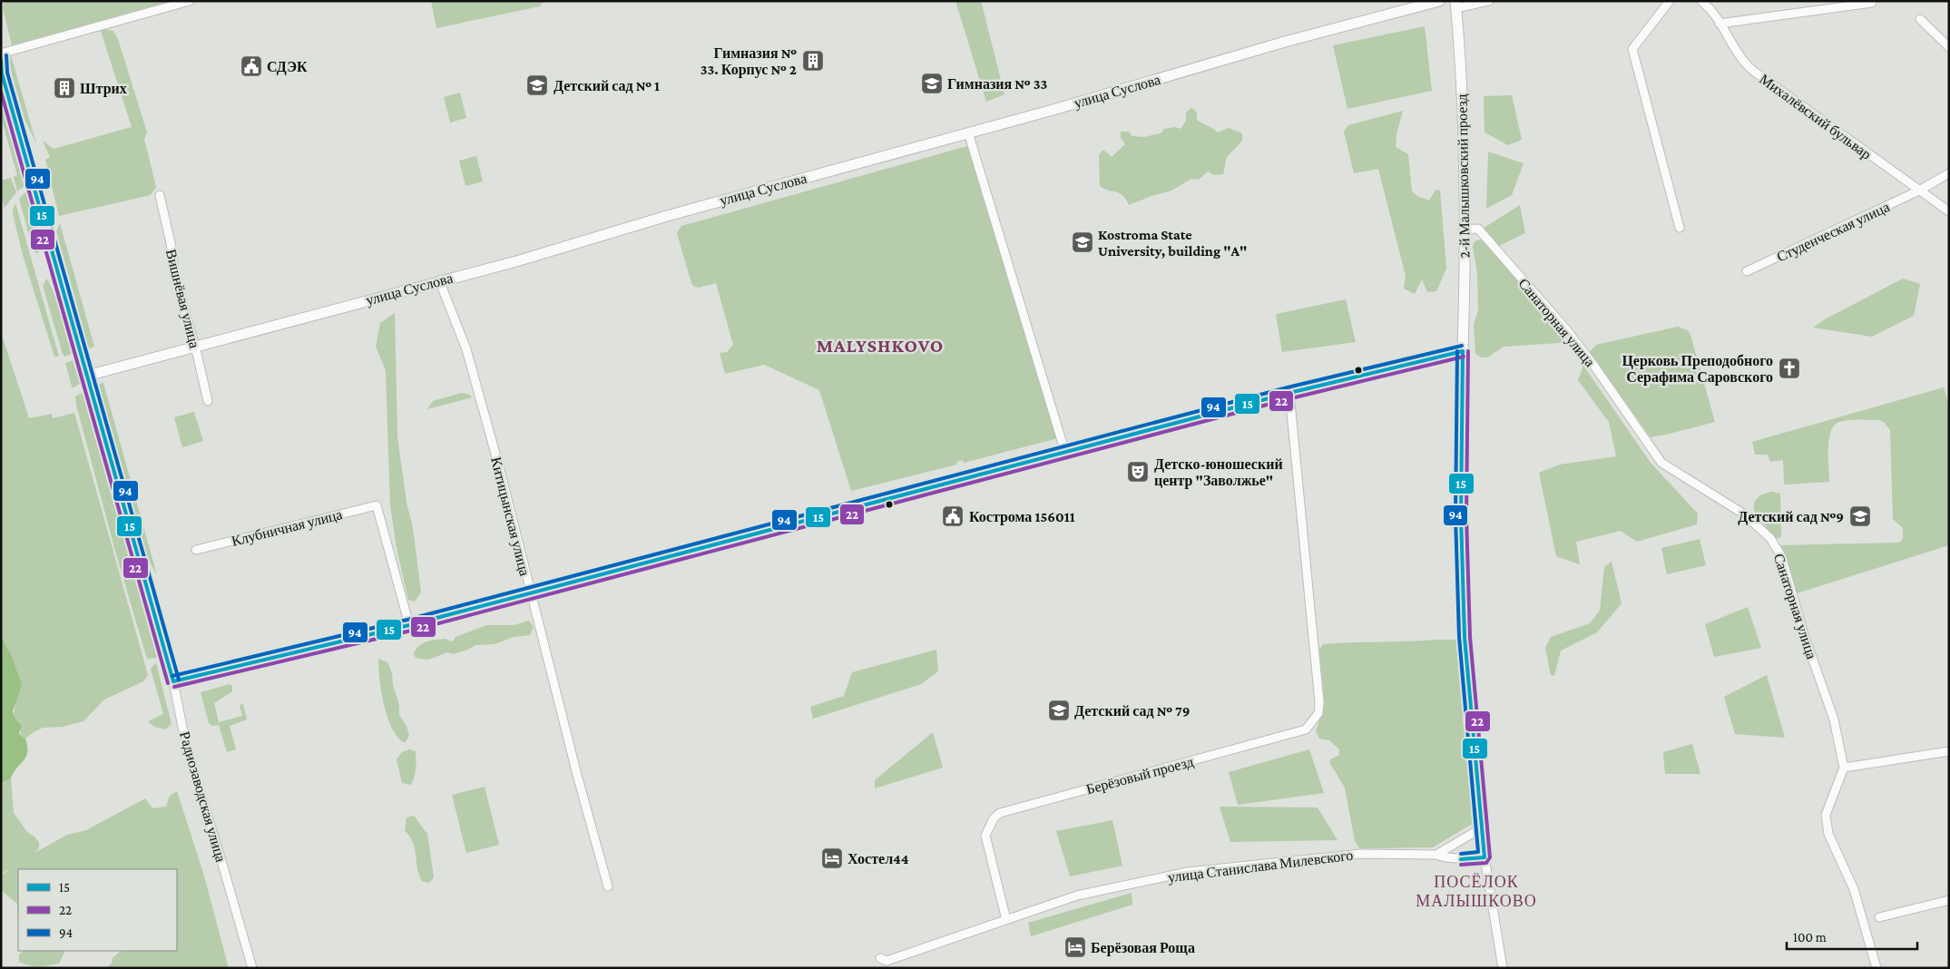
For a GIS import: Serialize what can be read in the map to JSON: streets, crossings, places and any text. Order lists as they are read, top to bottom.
{
  "streets": {
    "street": [
      "улица Суслова",
      "Михалёвский бульвар",
      "2-й Малышковский проезд",
      "Студенческая улица",
      "Вишнёвая улица",
      "Санаторная улица",
      "Китицынская улица",
      "Клубничная улица",
      "Берёзовый проезд",
      "Радиозаводская улица",
      "улица Станислава Милевского"
    ]
  },
  "crossings": [
    ["улица Суслова", "Вишнёвая улица"],
    ["улица Суслова", "Китицынская улица"],
    ["улица Суслова", "Радиозаводская улица"],
    ["Михалёвский бульвар", "Студенческая улица"],
    ["2-й Малышковский проезд", "Санаторная улица"],
    ["Берёзовый проезд", "улица Станислава Милевского"]
  ],
  "districts": ["MALYSHKOVO", "ПОСЁЛОК МАЛЫШКОВО"],
  "places": {
    "building": ["Гимназия № 33. Корпус № 2", "Штрих"],
    "public building": ["СДЭК", "Кострома 156011"],
    "school or university": [
      "Гимназия № 33",
      "Детский сад № 1",
      "Kostroma State University, building \"A\"",
      "Детский сад №9",
      "Детский сад № 79"
    ],
    "church": ["Церковь Преподобного Серафима Саровского"],
    "theatre": ["Детско-юношеский центр \"Заволжье\""],
    "hotel": ["Хостел44", "Берёзовая Роща"]
  },
  "lines": ["transit line 94", "transit line 15", "transit line 22"],
  "legend": ["15", "22", "94"],
  "scale_bar": "100 m"
}
